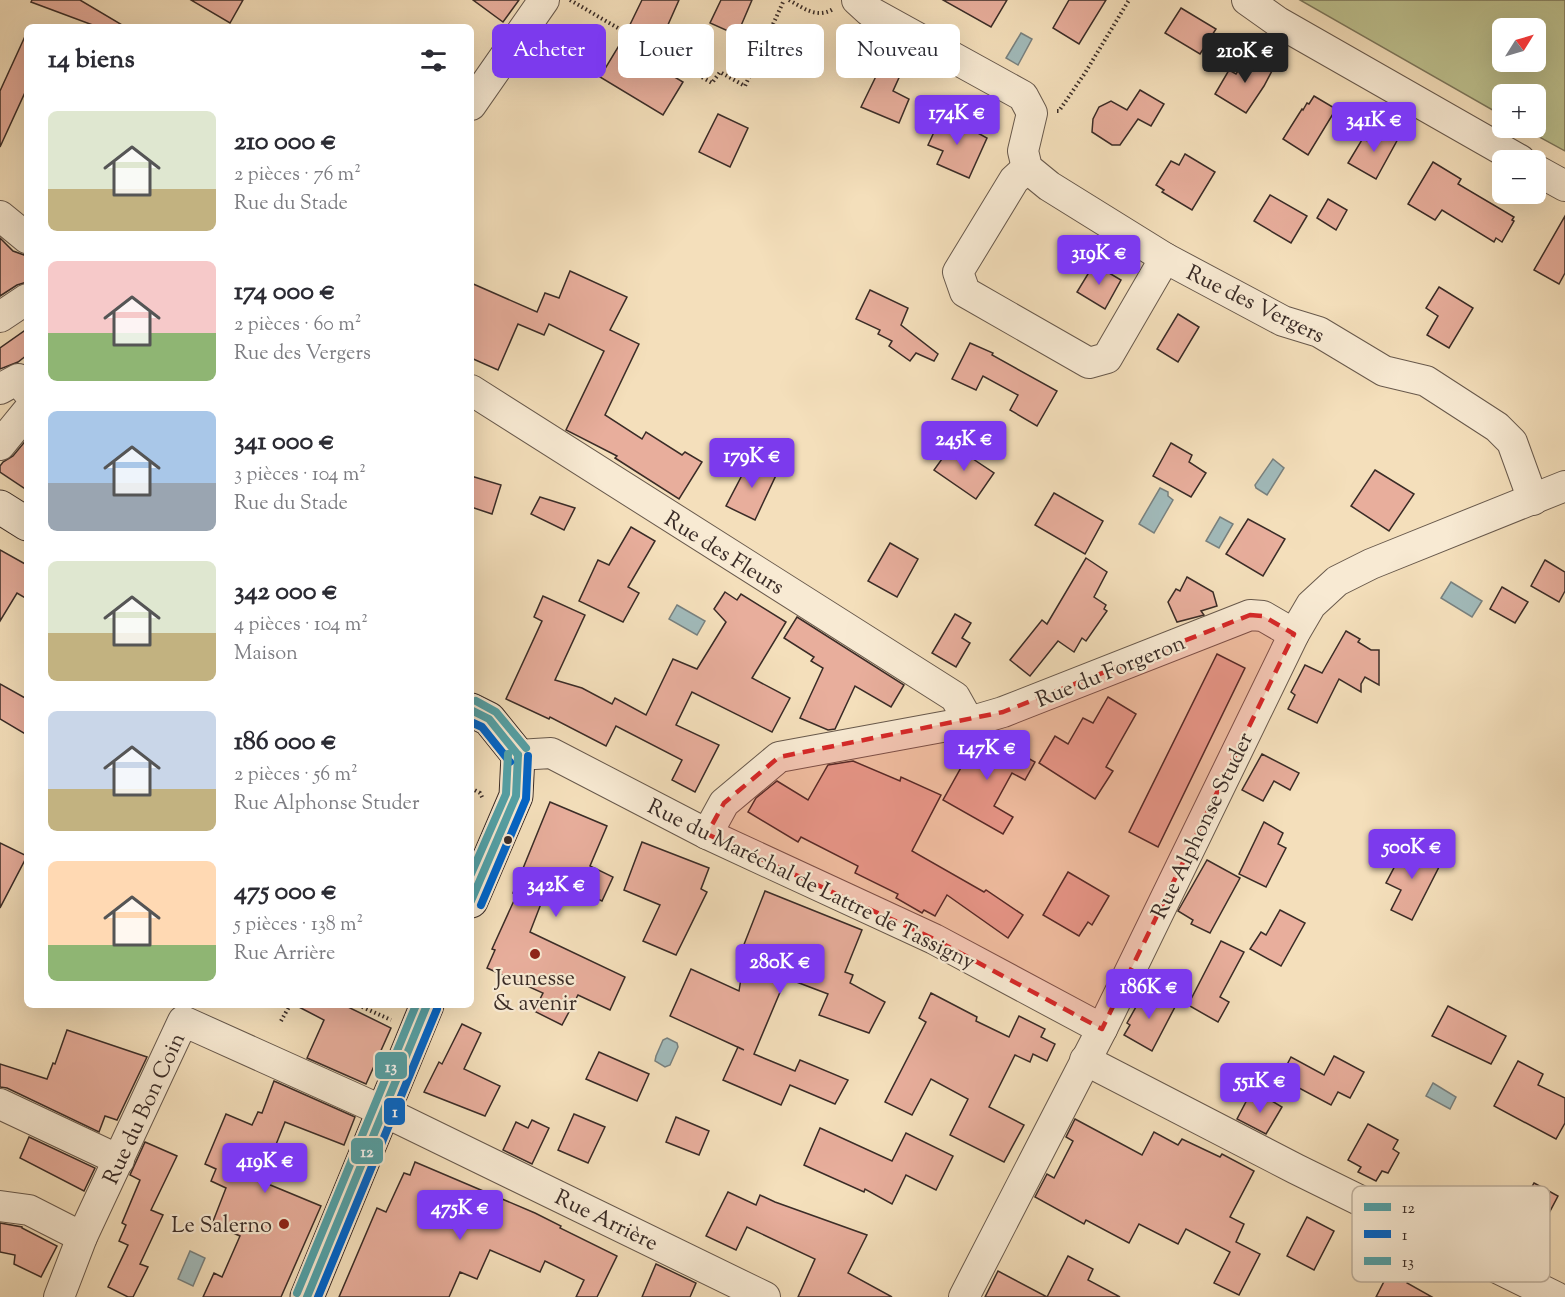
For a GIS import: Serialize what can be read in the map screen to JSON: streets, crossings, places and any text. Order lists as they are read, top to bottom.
{
  "streets": {
    "street": [
      "Rue des Vergers",
      "Rue des Fleurs",
      "Rue du Forgeron",
      "Rue Alphonse Studer",
      "Rue du Maréchal de Lattre de Tassigny",
      "Rue du Bon Coin",
      "Rue Arrière"
    ]
  },
  "crossings": [
    ["Rue des Vergers", "Rue Alphonse Studer"],
    ["Rue des Fleurs", "Rue du Forgeron"],
    ["Rue du Forgeron", "Rue Alphonse Studer"],
    ["Rue du Forgeron", "Rue du Maréchal de Lattre de Tassigny"],
    ["Rue Alphonse Studer", "Rue du Maréchal de Lattre de Tassigny"],
    ["Rue du Bon Coin", "Rue Arrière"]
  ],
  "places": ["Jeunesse & avenir", "Le Salerno"],
  "lines": ["transit line 13", "transit line 12", "transit line 1"],
  "legend": ["12", "1", "13"],
  "north": "top right",
  "page": {
    "map_buttons": ["+", "−"],
    "chip": [
      "Acheter",
      "Louer",
      "Filtres",
      "Nouveau"
    ],
    "heading": "14 biens",
    "price": [
      "210K €",
      "174K €",
      "341K €",
      "319K €",
      "245K €",
      "179K €",
      "147K €",
      "500K €",
      "342K €",
      "280K €",
      "186K €",
      "551K €",
      "419K €",
      "475K €"
    ],
    "list": [
      {
        "name": "210 000 €",
        "note": "2 pièces · 76 m² · Rue du Stade"
      },
      {
        "name": "174 000 €",
        "note": "2 pièces · 60 m² · Rue des Vergers"
      },
      {
        "name": "341 000 €",
        "note": "3 pièces · 104 m² · Rue du Stade"
      },
      {
        "name": "342 000 €",
        "note": "4 pièces · 104 m² · Maison"
      },
      {
        "name": "186 000 €",
        "note": "2 pièces · 56 m² · Rue Alphonse Studer"
      },
      {
        "name": "475 000 €",
        "note": "5 pièces · 138 m² · Rue Arrière"
      }
    ]
  }
}
